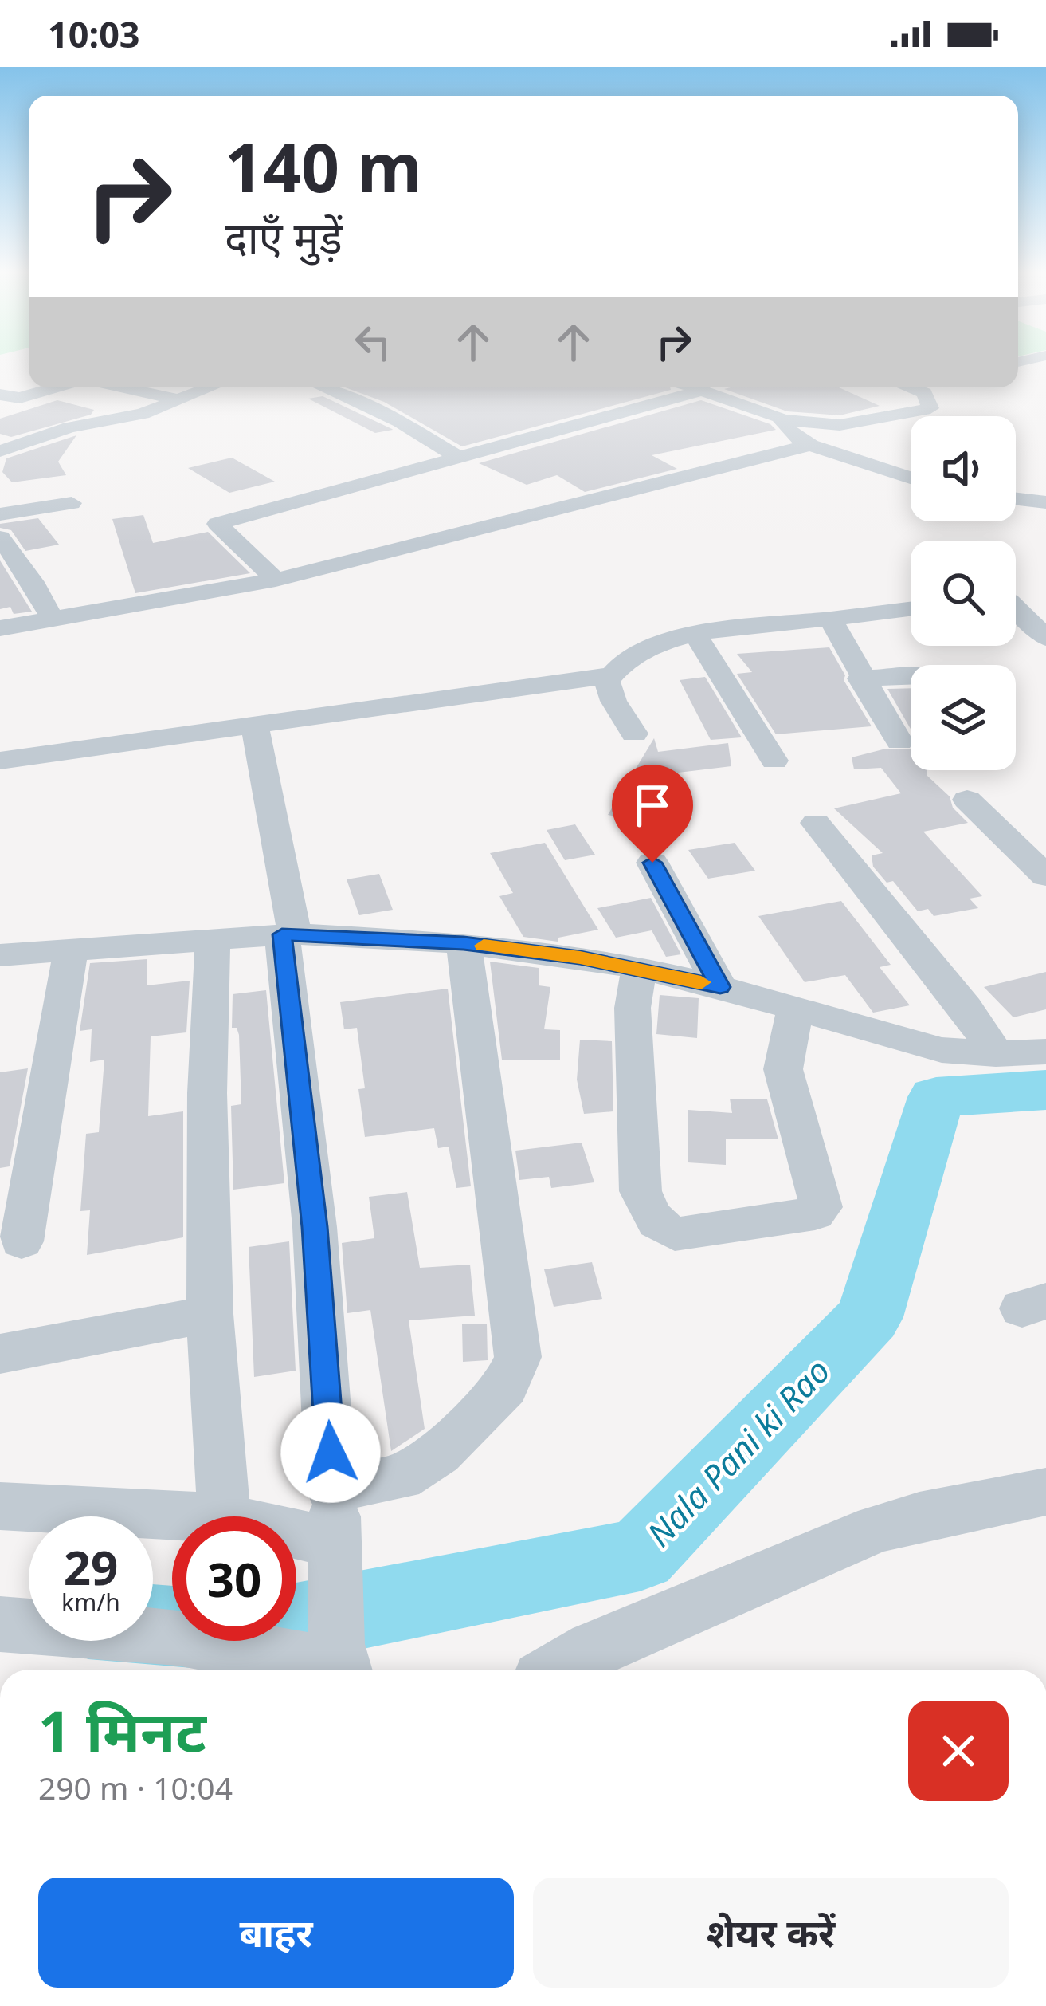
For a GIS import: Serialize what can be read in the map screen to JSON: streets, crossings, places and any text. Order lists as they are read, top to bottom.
{
  "water": ["Nala Pani ki Rao"],
  "page": {
    "status": "10:03",
    "turn": ["140 m", "दाएँ मुड़ें"],
    "speed": "29 km/h",
    "limit": "30",
    "heading": ["1 मिनट", "290 m · 10:04"],
    "buttons": ["बाहर", "शेयर करें"]
  }
}
